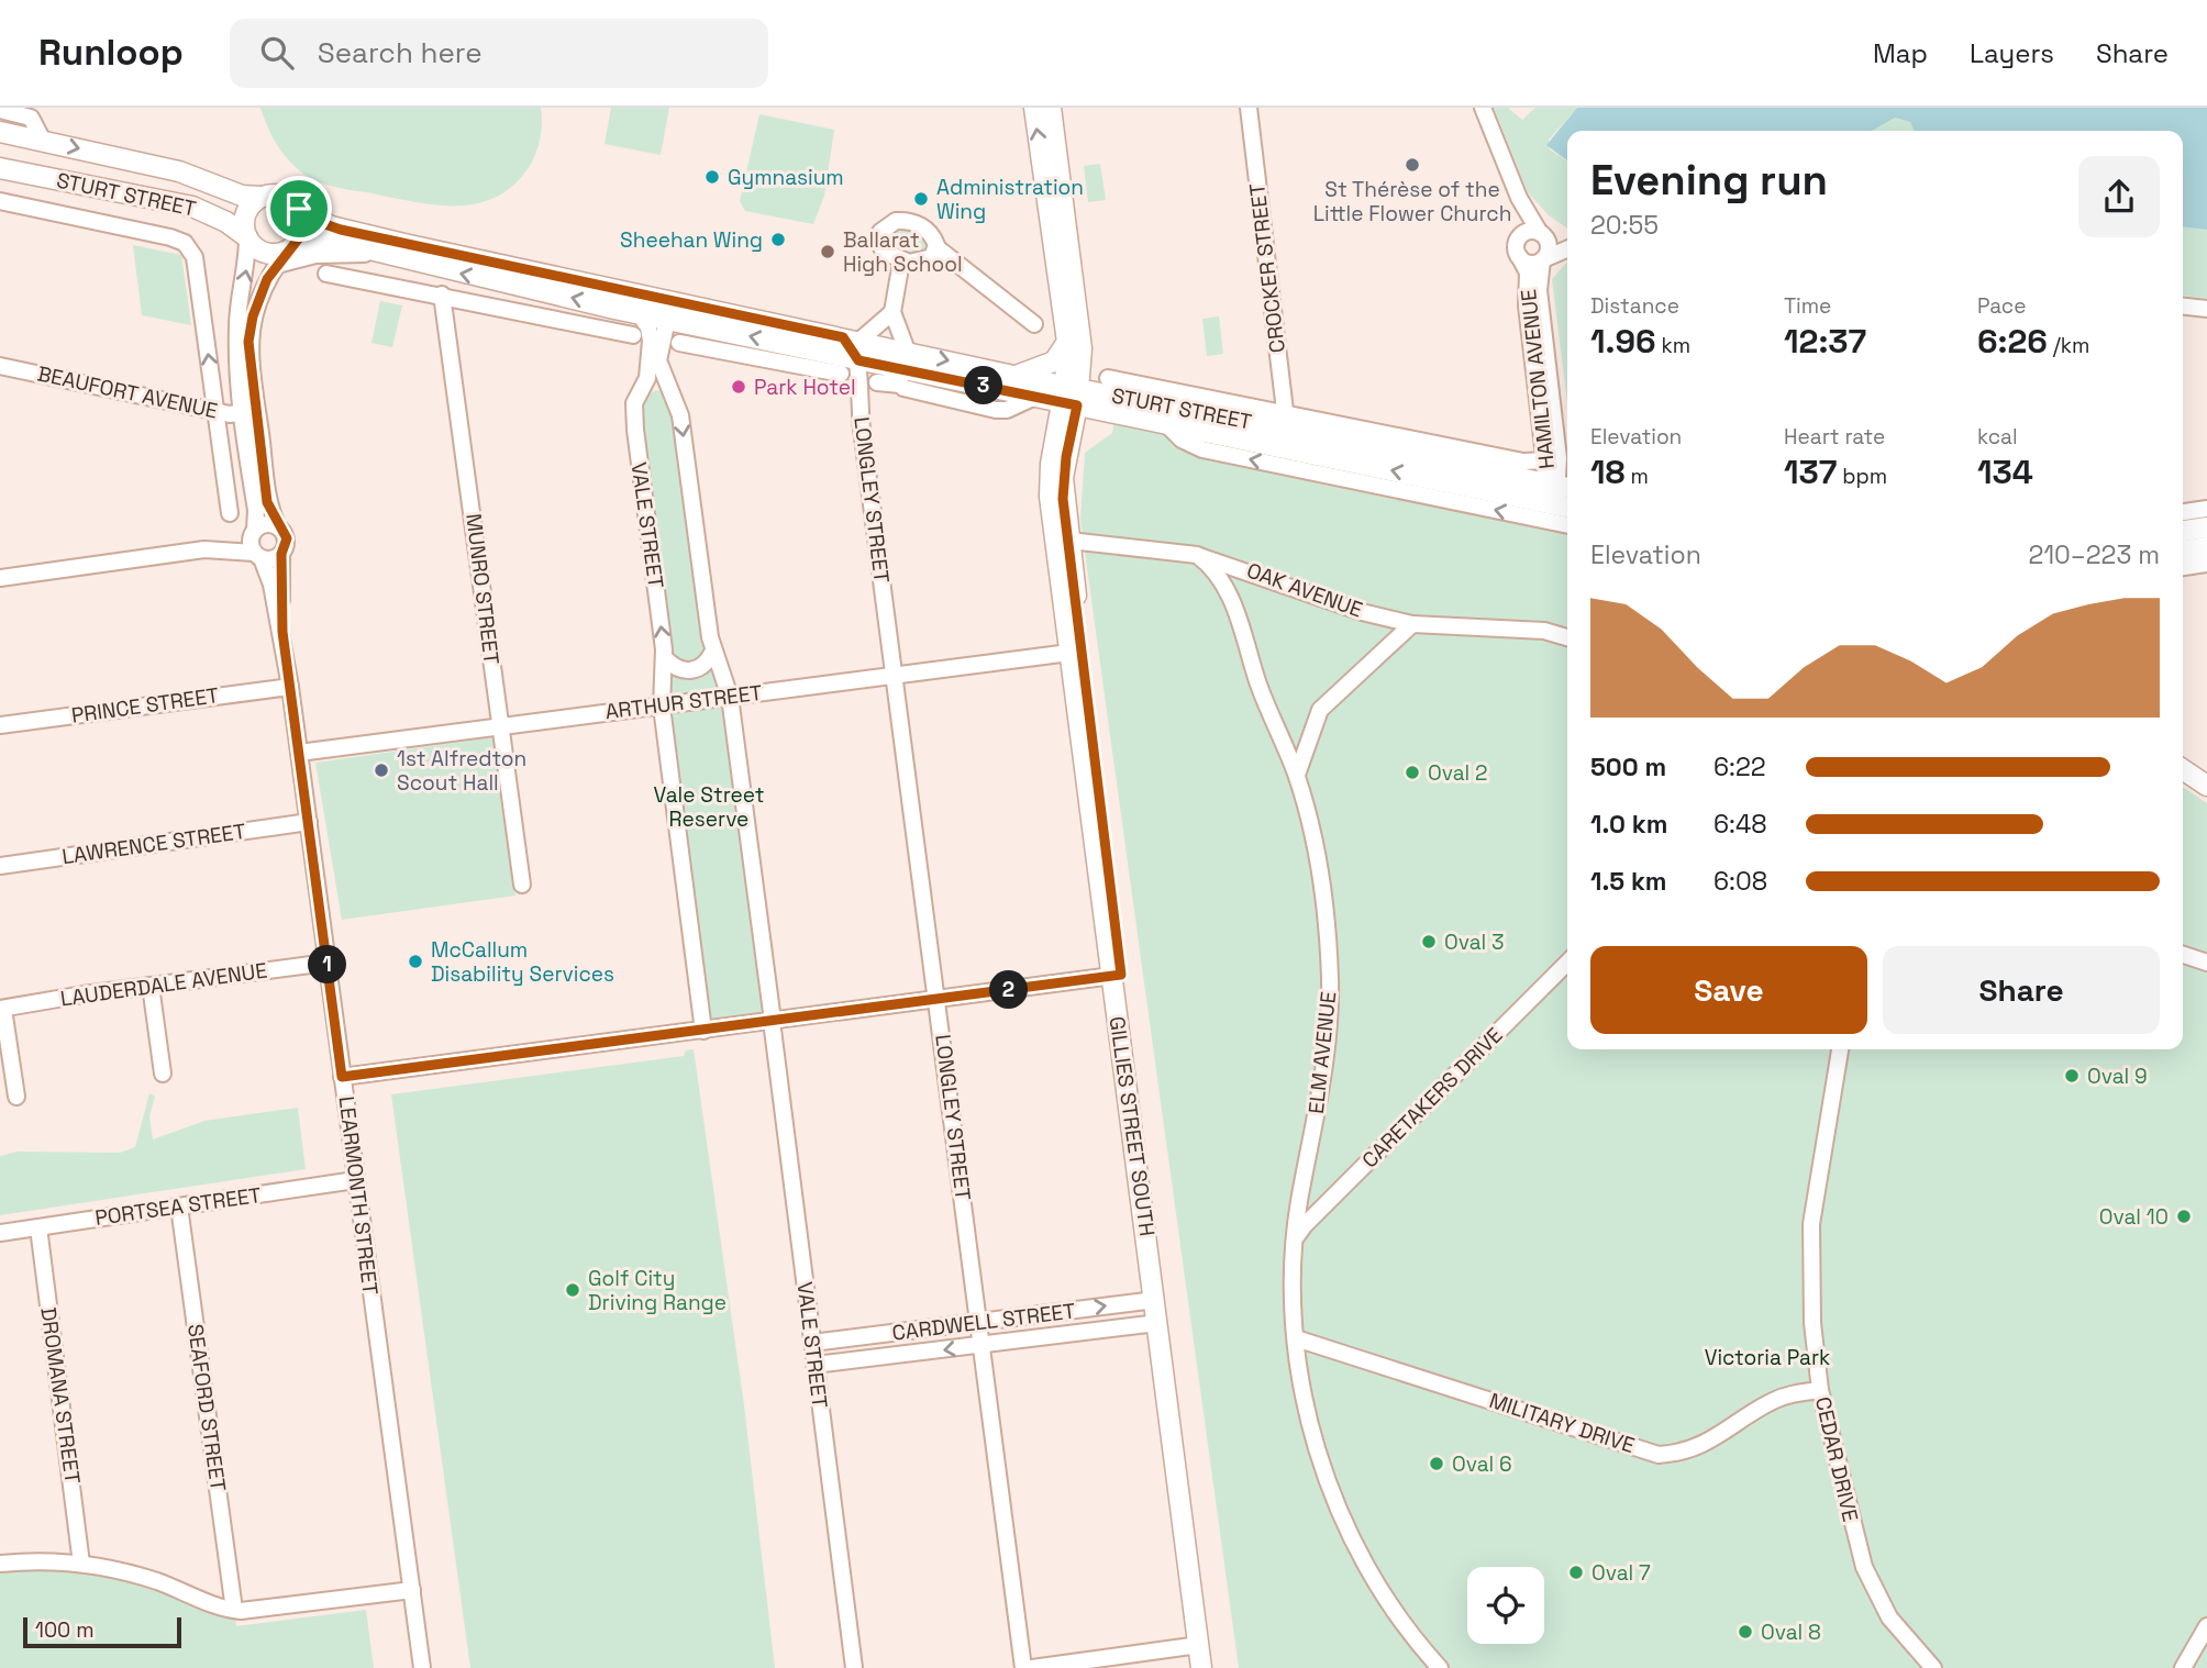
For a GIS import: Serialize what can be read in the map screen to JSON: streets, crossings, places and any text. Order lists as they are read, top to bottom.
{
  "streets": {
    "main road": ["STURT STREET", "GILLIES STREET SOUTH"],
    "street": [
      "CROCKER STREET",
      "HAMILTON AVENUE",
      "BEAUFORT AVENUE",
      "LONGLEY STREET",
      "VALE STREET",
      "MUNRO STREET",
      "OAK AVENUE",
      "ARTHUR STREET",
      "PRINCE STREET",
      "LAWRENCE STREET",
      "LAUDERDALE AVENUE",
      "ELM AVENUE",
      "CARETAKERS DRIVE",
      "LEARMONTH STREET",
      "PORTSEA STREET",
      "CARDWELL STREET",
      "DROMANA STREET",
      "SEAFORD STREET",
      "MILITARY DRIVE",
      "CEDAR DRIVE"
    ]
  },
  "crossings": [
    ["STURT STREET", "CROCKER STREET"],
    ["STURT STREET", "HAMILTON AVENUE"],
    ["STURT STREET", "BEAUFORT AVENUE"],
    ["STURT STREET", "LONGLEY STREET"],
    ["STURT STREET", "VALE STREET"],
    ["STURT STREET", "GILLIES STREET SOUTH"],
    ["LONGLEY STREET", "ARTHUR STREET"],
    ["LONGLEY STREET", "CARDWELL STREET"],
    ["VALE STREET", "ARTHUR STREET"],
    ["VALE STREET", "CARDWELL STREET"],
    ["MUNRO STREET", "ARTHUR STREET"],
    ["OAK AVENUE", "ELM AVENUE"],
    ["ARTHUR STREET", "GILLIES STREET SOUTH"],
    ["ARTHUR STREET", "LEARMONTH STREET"],
    ["PRINCE STREET", "LEARMONTH STREET"],
    ["LAWRENCE STREET", "LEARMONTH STREET"],
    ["LAUDERDALE AVENUE", "LEARMONTH STREET"],
    ["ELM AVENUE", "CARETAKERS DRIVE"],
    ["ELM AVENUE", "MILITARY DRIVE"],
    ["GILLIES STREET SOUTH", "CARDWELL STREET"],
    ["LEARMONTH STREET", "PORTSEA STREET"],
    ["PORTSEA STREET", "DROMANA STREET"],
    ["PORTSEA STREET", "SEAFORD STREET"],
    ["MILITARY DRIVE", "CEDAR DRIVE"]
  ],
  "parks": ["Vale Street Reserve", "Victoria Park"],
  "places": [
    "St Thérèse of the Little Flower Church",
    "Gymnasium",
    "Administration Wing",
    "Sheehan Wing",
    "Ballarat High School",
    "Park Hotel",
    "1st Alfredton Scout Hall",
    "Oval 2",
    "Oval 3",
    "McCallum Disability Services",
    "Oval 9",
    "Oval 10",
    "Golf City Driving Range",
    "Oval 6",
    "Oval 7",
    "Oval 8"
  ],
  "scale_bar": "100 m",
  "page": {
    "header": "Runloop",
    "search": "Search here",
    "nav": ["Map", "Layers", "Share"],
    "heading": ["Evening run", "20:55"],
    "stats": [
      ["Distance", "1.96 km"],
      ["Time", "12:37"],
      ["Pace", "6:26 /km"],
      ["Elevation", "18 m"],
      ["Heart rate", "137 bpm"],
      ["kcal", "134"]
    ],
    "pins": ["3", "1", "2"],
    "chart": ["Elevation", "210–223 m"],
    "list": [
      {
        "name": "500 m",
        "note": "6:22"
      },
      {
        "name": "1.0 km",
        "note": "6:48"
      },
      {
        "name": "1.5 km",
        "note": "6:08"
      }
    ],
    "buttons": ["Save", "Share"],
    "scale": "100 m"
  }
}
